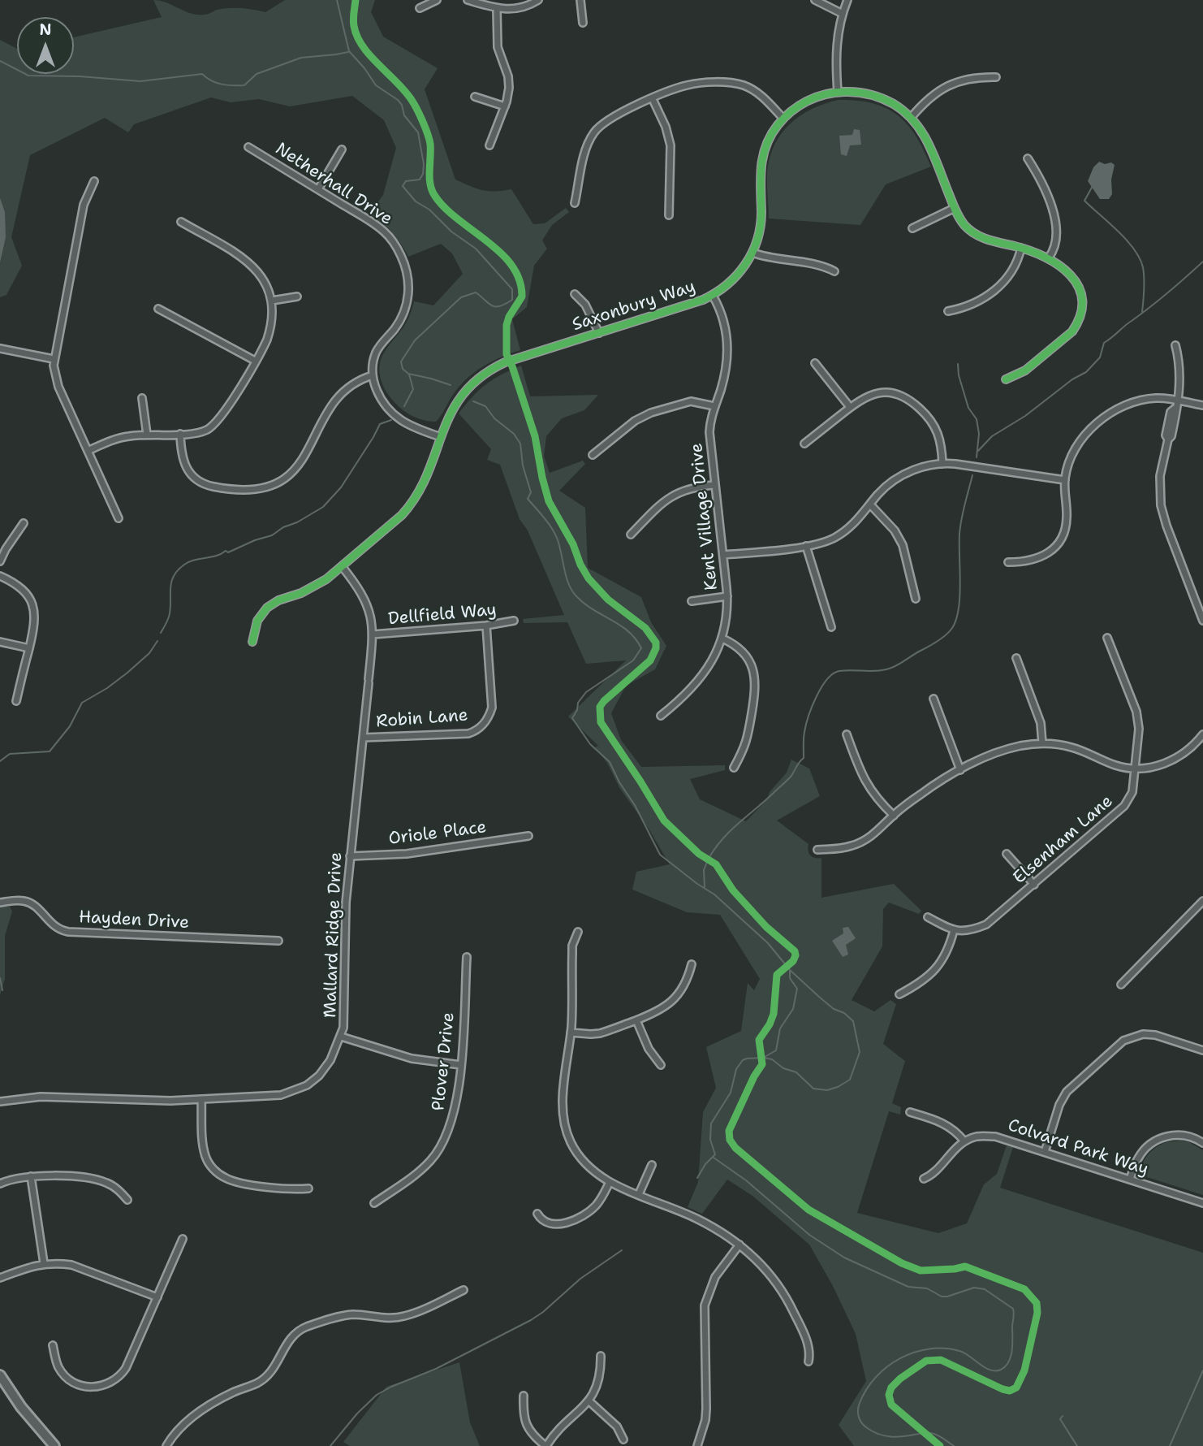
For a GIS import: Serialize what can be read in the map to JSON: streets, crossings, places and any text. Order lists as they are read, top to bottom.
{
  "streets": {
    "street": [
      "Netherhall Drive",
      "Saxonbury Way",
      "Kent Village Drive",
      "Dellfield Way",
      "Robin Lane",
      "Oriole Place",
      "Elsenham Lane",
      "Hayden Drive",
      "Mallard Ridge Drive",
      "Plover Drive",
      "Colvard Park Way"
    ]
  },
  "crossings": [
    ["Saxonbury Way", "Kent Village Drive"],
    ["Saxonbury Way", "Mallard Ridge Drive"],
    ["Dellfield Way", "Robin Lane"],
    ["Dellfield Way", "Mallard Ridge Drive"],
    ["Robin Lane", "Mallard Ridge Drive"],
    ["Oriole Place", "Mallard Ridge Drive"]
  ],
  "north": "top"
}
